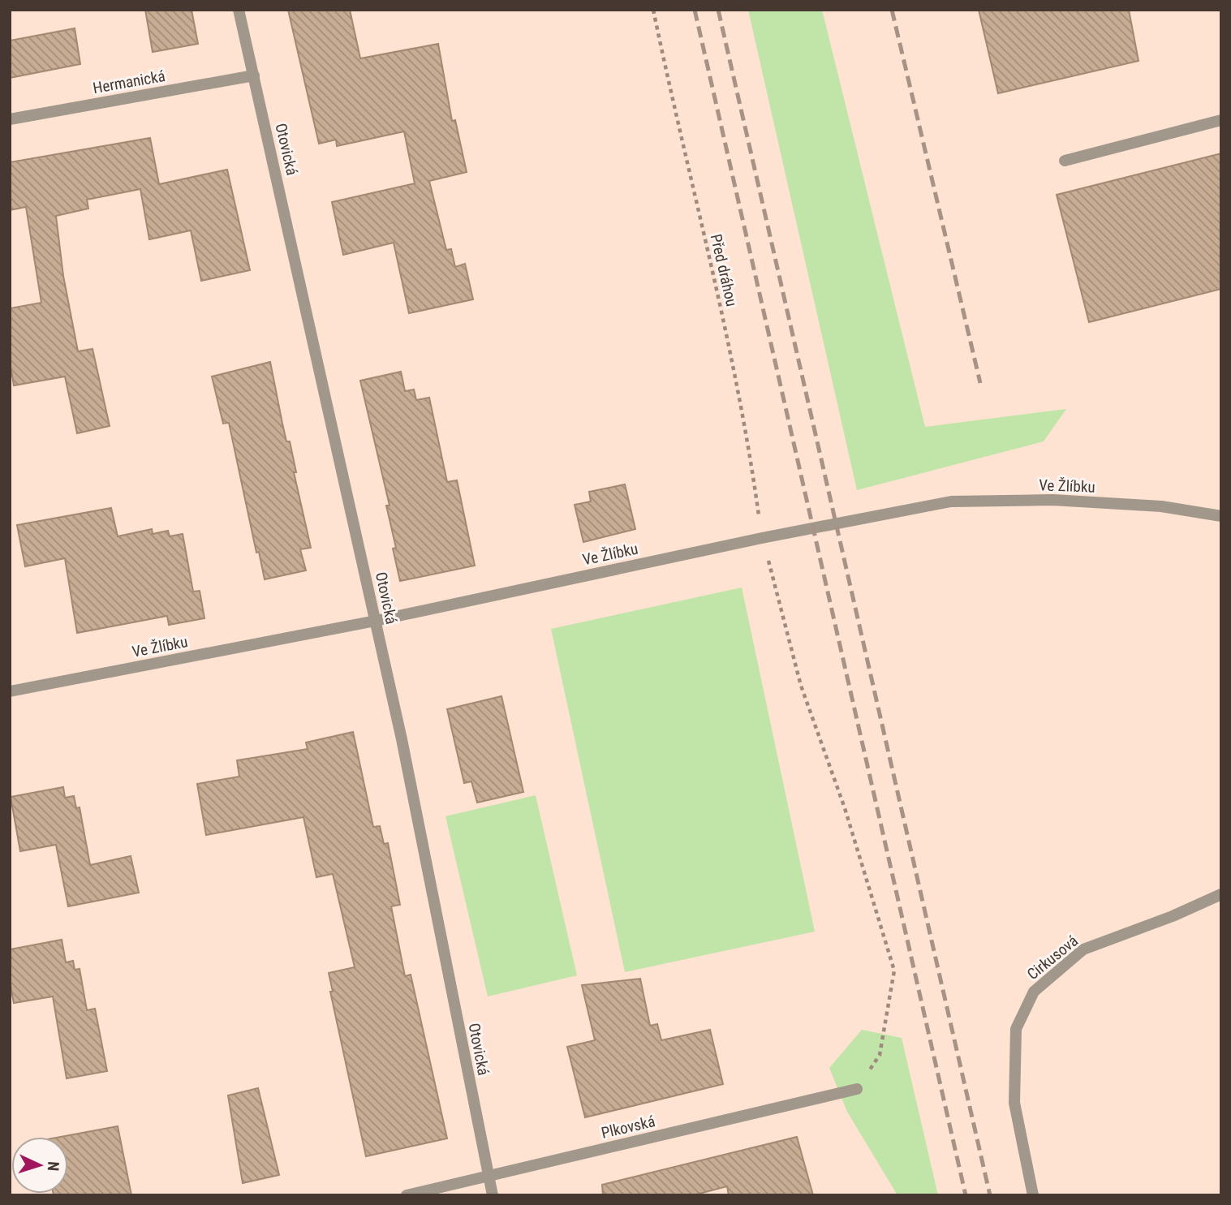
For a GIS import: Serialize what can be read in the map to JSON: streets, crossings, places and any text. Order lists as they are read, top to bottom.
{
  "streets": {
    "street": [
      "Hermanická",
      "Otovická",
      "Ve Žlíbku",
      "Cirkusová",
      "Plkovská"
    ],
    "path": ["Před dráhou"]
  },
  "crossings": [
    ["Hermanická", "Otovická"],
    ["Otovická", "Ve Žlíbku"],
    ["Otovická", "Plkovská"],
    ["Před dráhou", "Ve Žlíbku"],
    ["Před dráhou", "Plkovská"]
  ],
  "north": "right"
}
